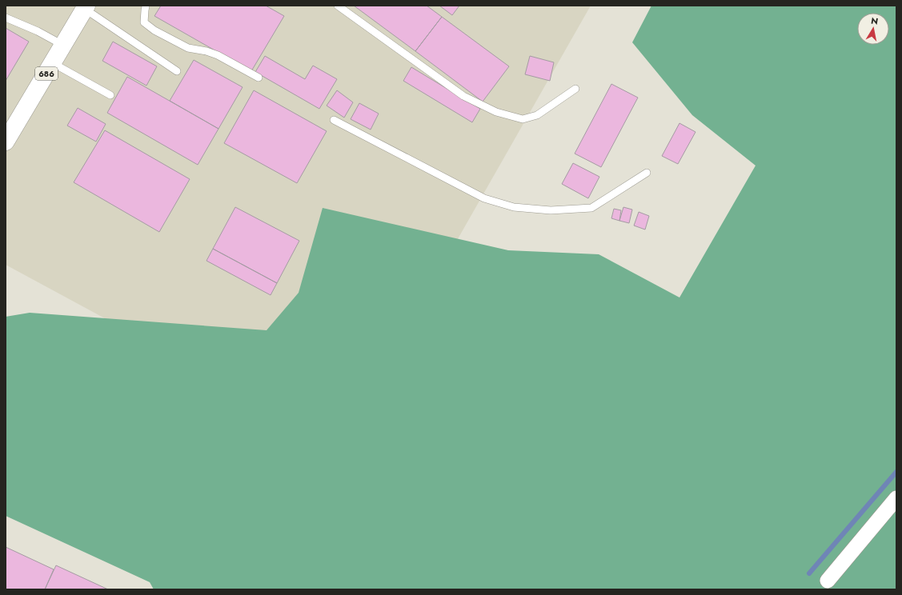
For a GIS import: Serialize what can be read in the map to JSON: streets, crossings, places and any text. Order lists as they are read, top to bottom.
{
  "streets": {
    "main road": ["686"]
  },
  "north": "top"
}
